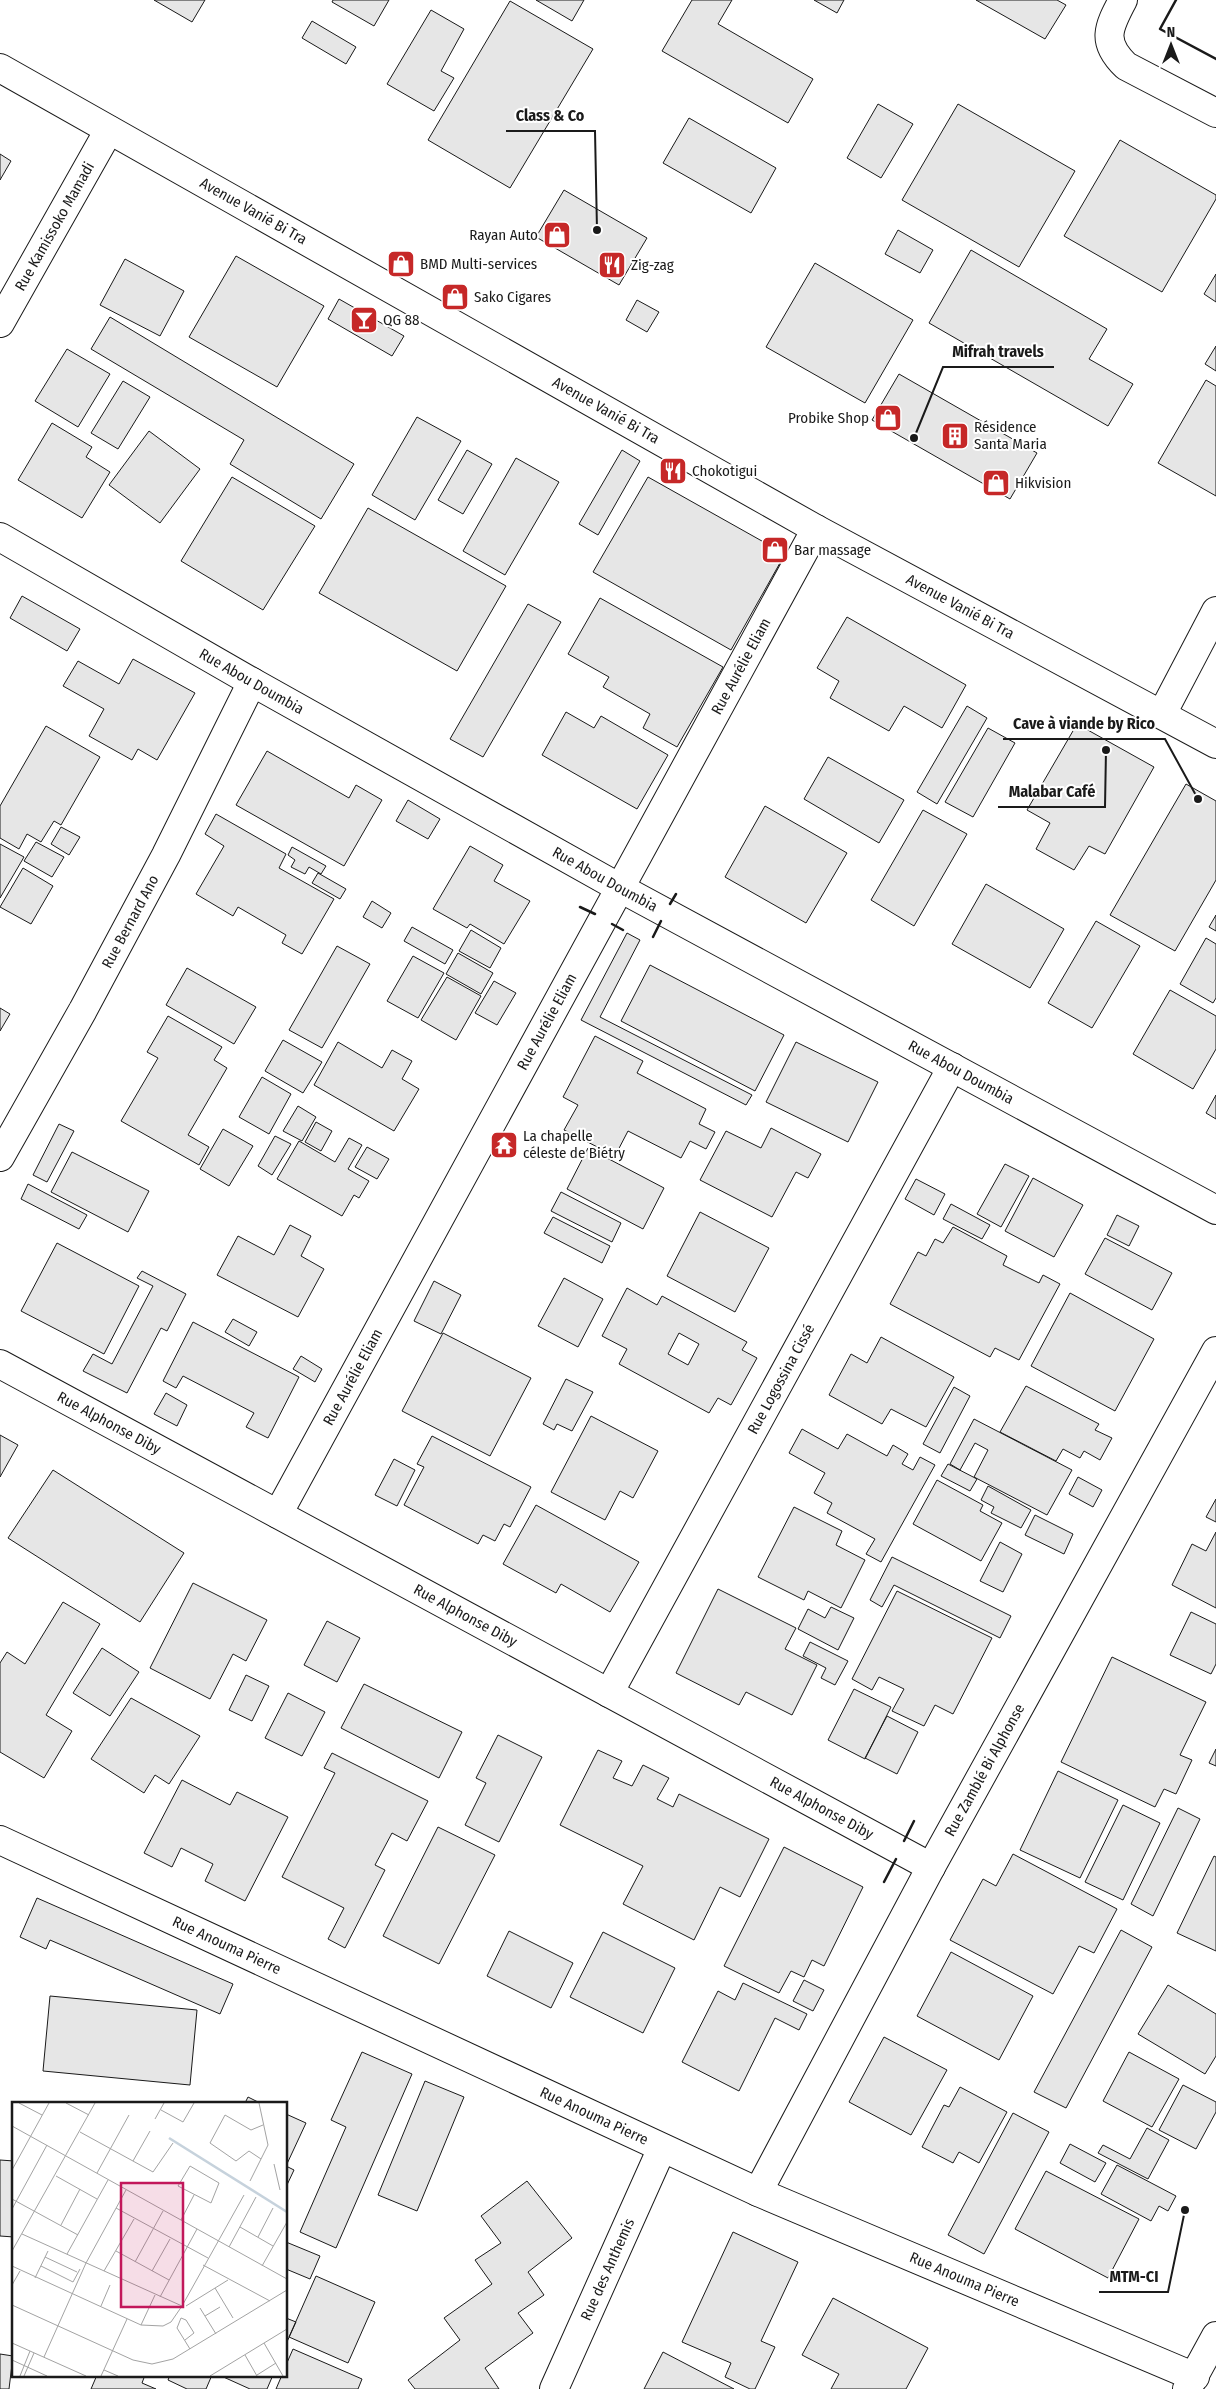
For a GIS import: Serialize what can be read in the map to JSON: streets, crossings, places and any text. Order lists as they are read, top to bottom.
{
  "streets": {
    "street": [
      "Avenue Vanié Bi Tra",
      "Rue Kamissoko Mamadi",
      "Rue Aurélie Eliam",
      "Rue Abou Doumbia",
      "Rue Bernard Ano",
      "Rue Logossina Cissé",
      "Rue Alphonse Diby",
      "Rue Zamblé Bi Alphonse",
      "Rue Anouma Pierre",
      "Rue des Anthemis"
    ]
  },
  "crossings": [
    ["Avenue Vanié Bi Tra", "Rue Kamissoko Mamadi"],
    ["Avenue Vanié Bi Tra", "Rue Aurélie Eliam"],
    ["Rue Aurélie Eliam", "Rue Abou Doumbia"],
    ["Rue Aurélie Eliam", "Rue Alphonse Diby"],
    ["Rue Abou Doumbia", "Rue Bernard Ano"],
    ["Rue Abou Doumbia", "Rue Logossina Cissé"],
    ["Rue Logossina Cissé", "Rue Alphonse Diby"],
    ["Rue Alphonse Diby", "Rue Zamblé Bi Alphonse"],
    ["Rue Zamblé Bi Alphonse", "Rue Anouma Pierre"],
    ["Rue Anouma Pierre", "Rue des Anthemis"]
  ],
  "places": {
    "other": [
      "Class & Co",
      "Mifrah travels",
      "Malabar Café",
      "Cave à viande by Rico",
      "MTM-CI"
    ],
    "shop": [
      "Rayan Auto",
      "BMD Multi-services",
      "Sako Cigares",
      "Probike Shop",
      "Hikvision",
      "Bar massage"
    ],
    "restaurant": ["Zig-zag", "Chokotigui"],
    "bar": ["QG 88"],
    "building": ["Résidence Santa Maria"],
    "temple": ["La chapelle céleste de Biétry"]
  },
  "north": "top"
}
